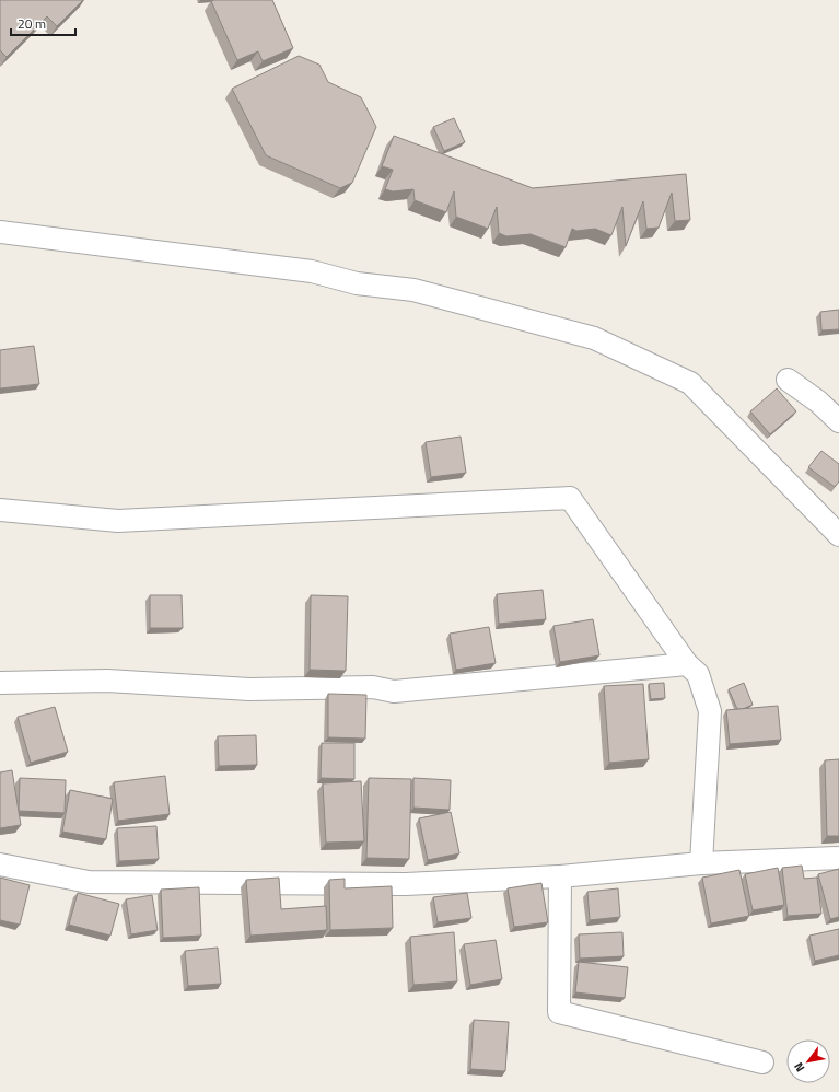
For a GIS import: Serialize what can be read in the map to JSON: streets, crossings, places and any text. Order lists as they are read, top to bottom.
{
  "scale_bar": "20 m",
  "north": "bottom left"
}
